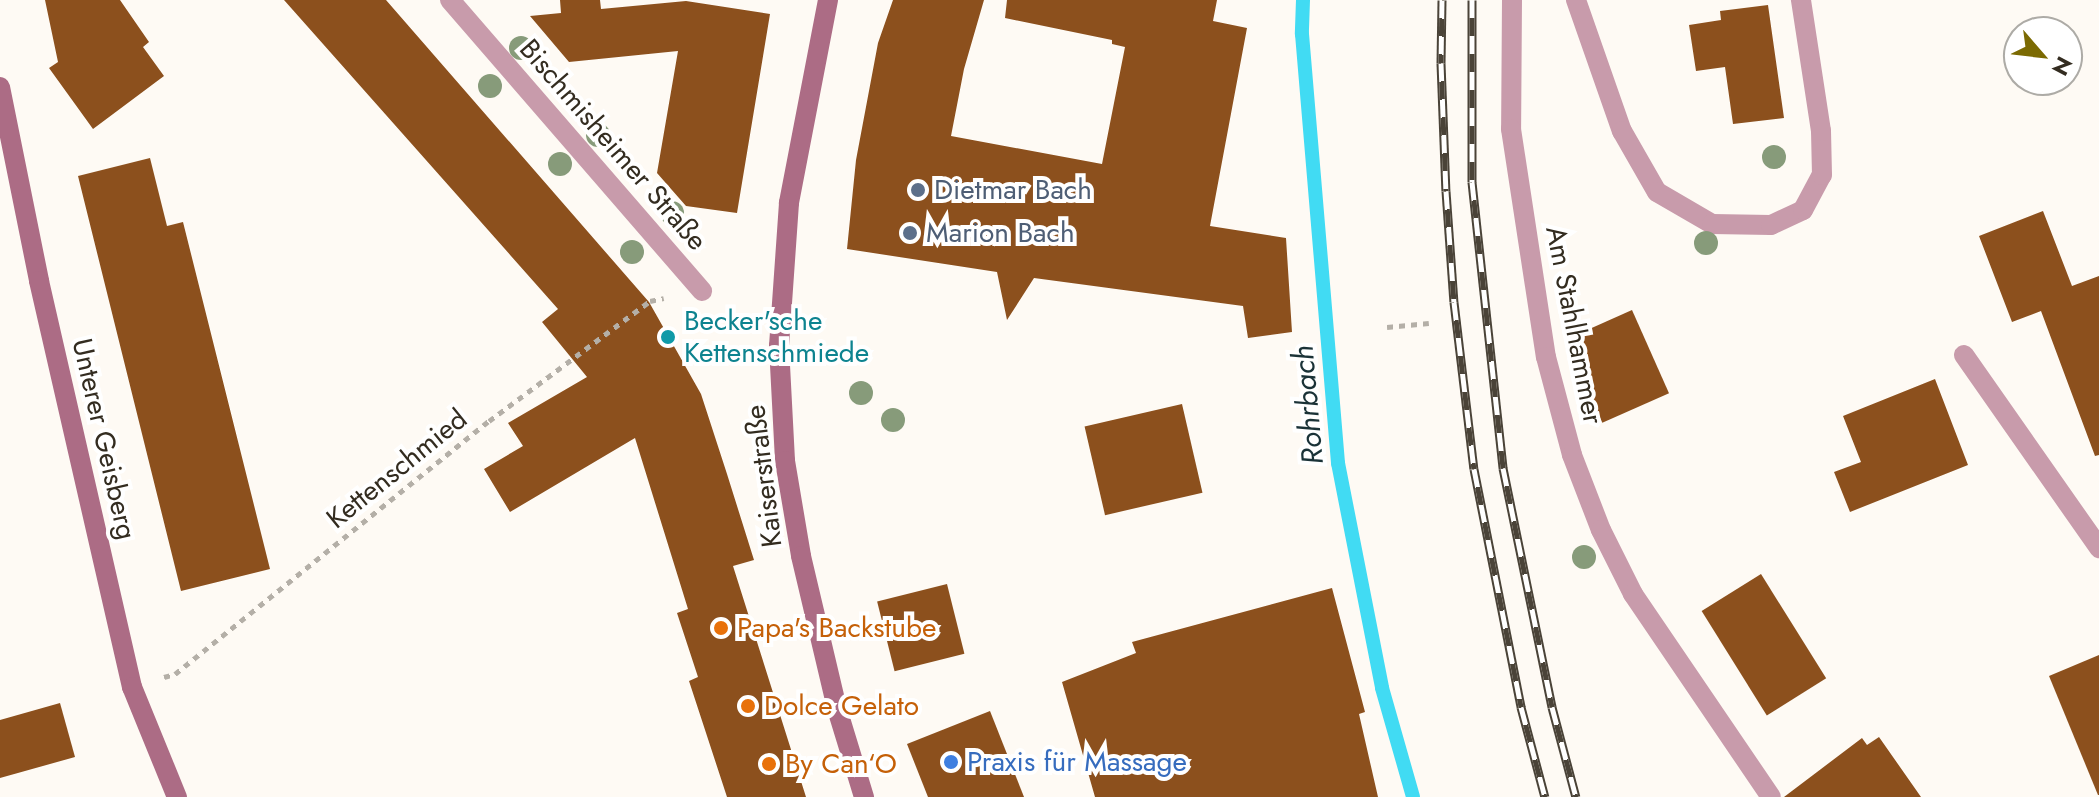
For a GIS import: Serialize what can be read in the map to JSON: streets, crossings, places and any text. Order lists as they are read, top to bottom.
{
  "streets": {
    "main road": ["Unterer Geisberg", "Kaiserstraße"],
    "street": ["Bischmisheimer Straße", "Am Stahlhammer"],
    "path": ["Kettenschmied"]
  },
  "water": ["Rohrbach"],
  "places": [
    "Dietmar Bach",
    "Marion Bach",
    "Becker'sche Kettenschmiede",
    "Papa's Backstube",
    "Dolce Gelato",
    "Praxis für Massage",
    "By Can‘O"
  ],
  "north": "bottom right"
}
